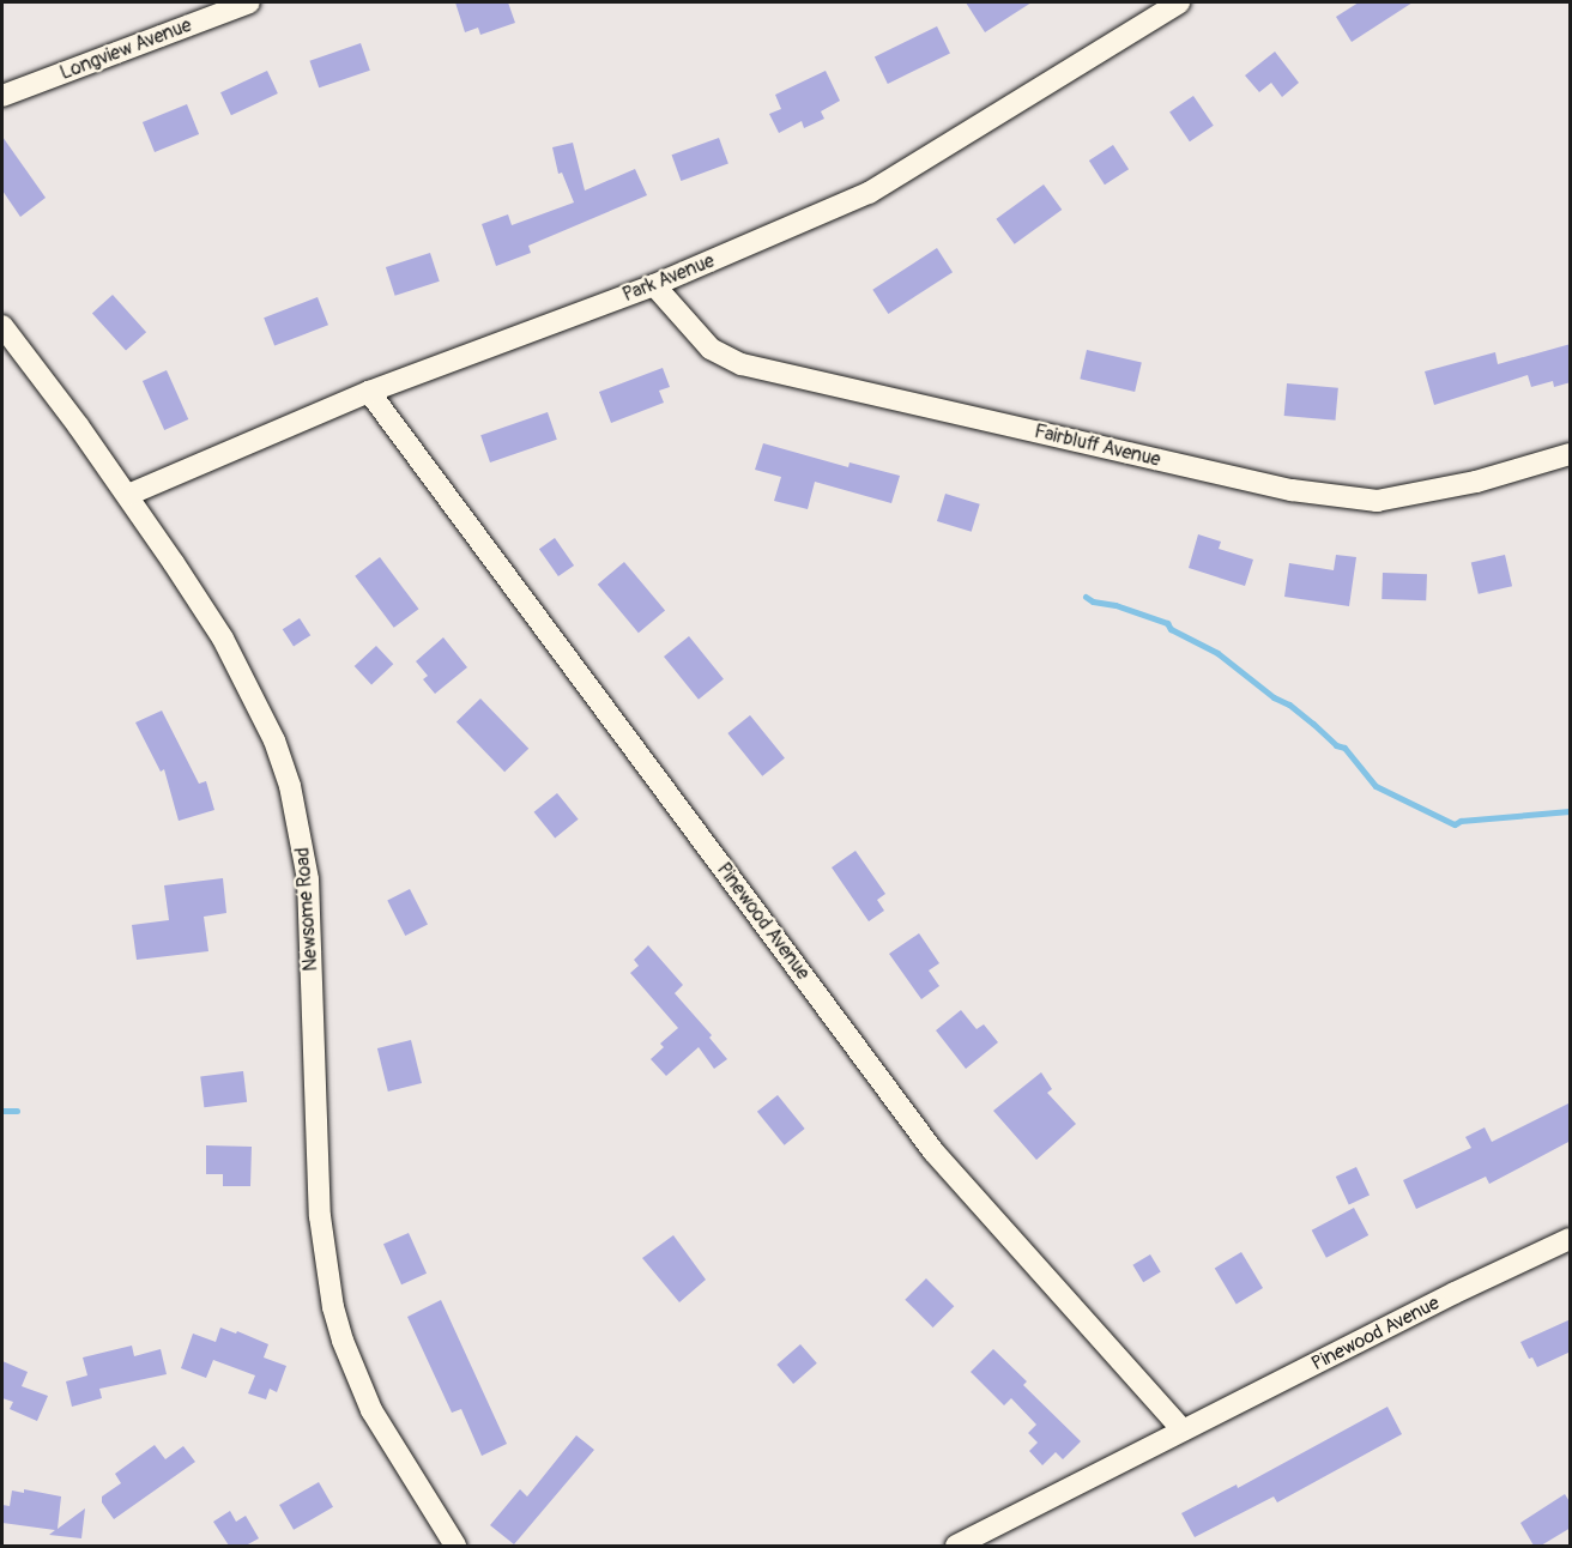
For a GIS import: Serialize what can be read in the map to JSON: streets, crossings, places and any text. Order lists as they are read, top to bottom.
{
  "streets": {
    "street": [
      "Longview Avenue",
      "Park Avenue",
      "Fairbluff Avenue",
      "Newsome Road",
      "Pinewood Avenue"
    ]
  },
  "crossings": [
    ["Park Avenue", "Fairbluff Avenue"],
    ["Park Avenue", "Newsome Road"],
    ["Park Avenue", "Pinewood Avenue"]
  ]
}
